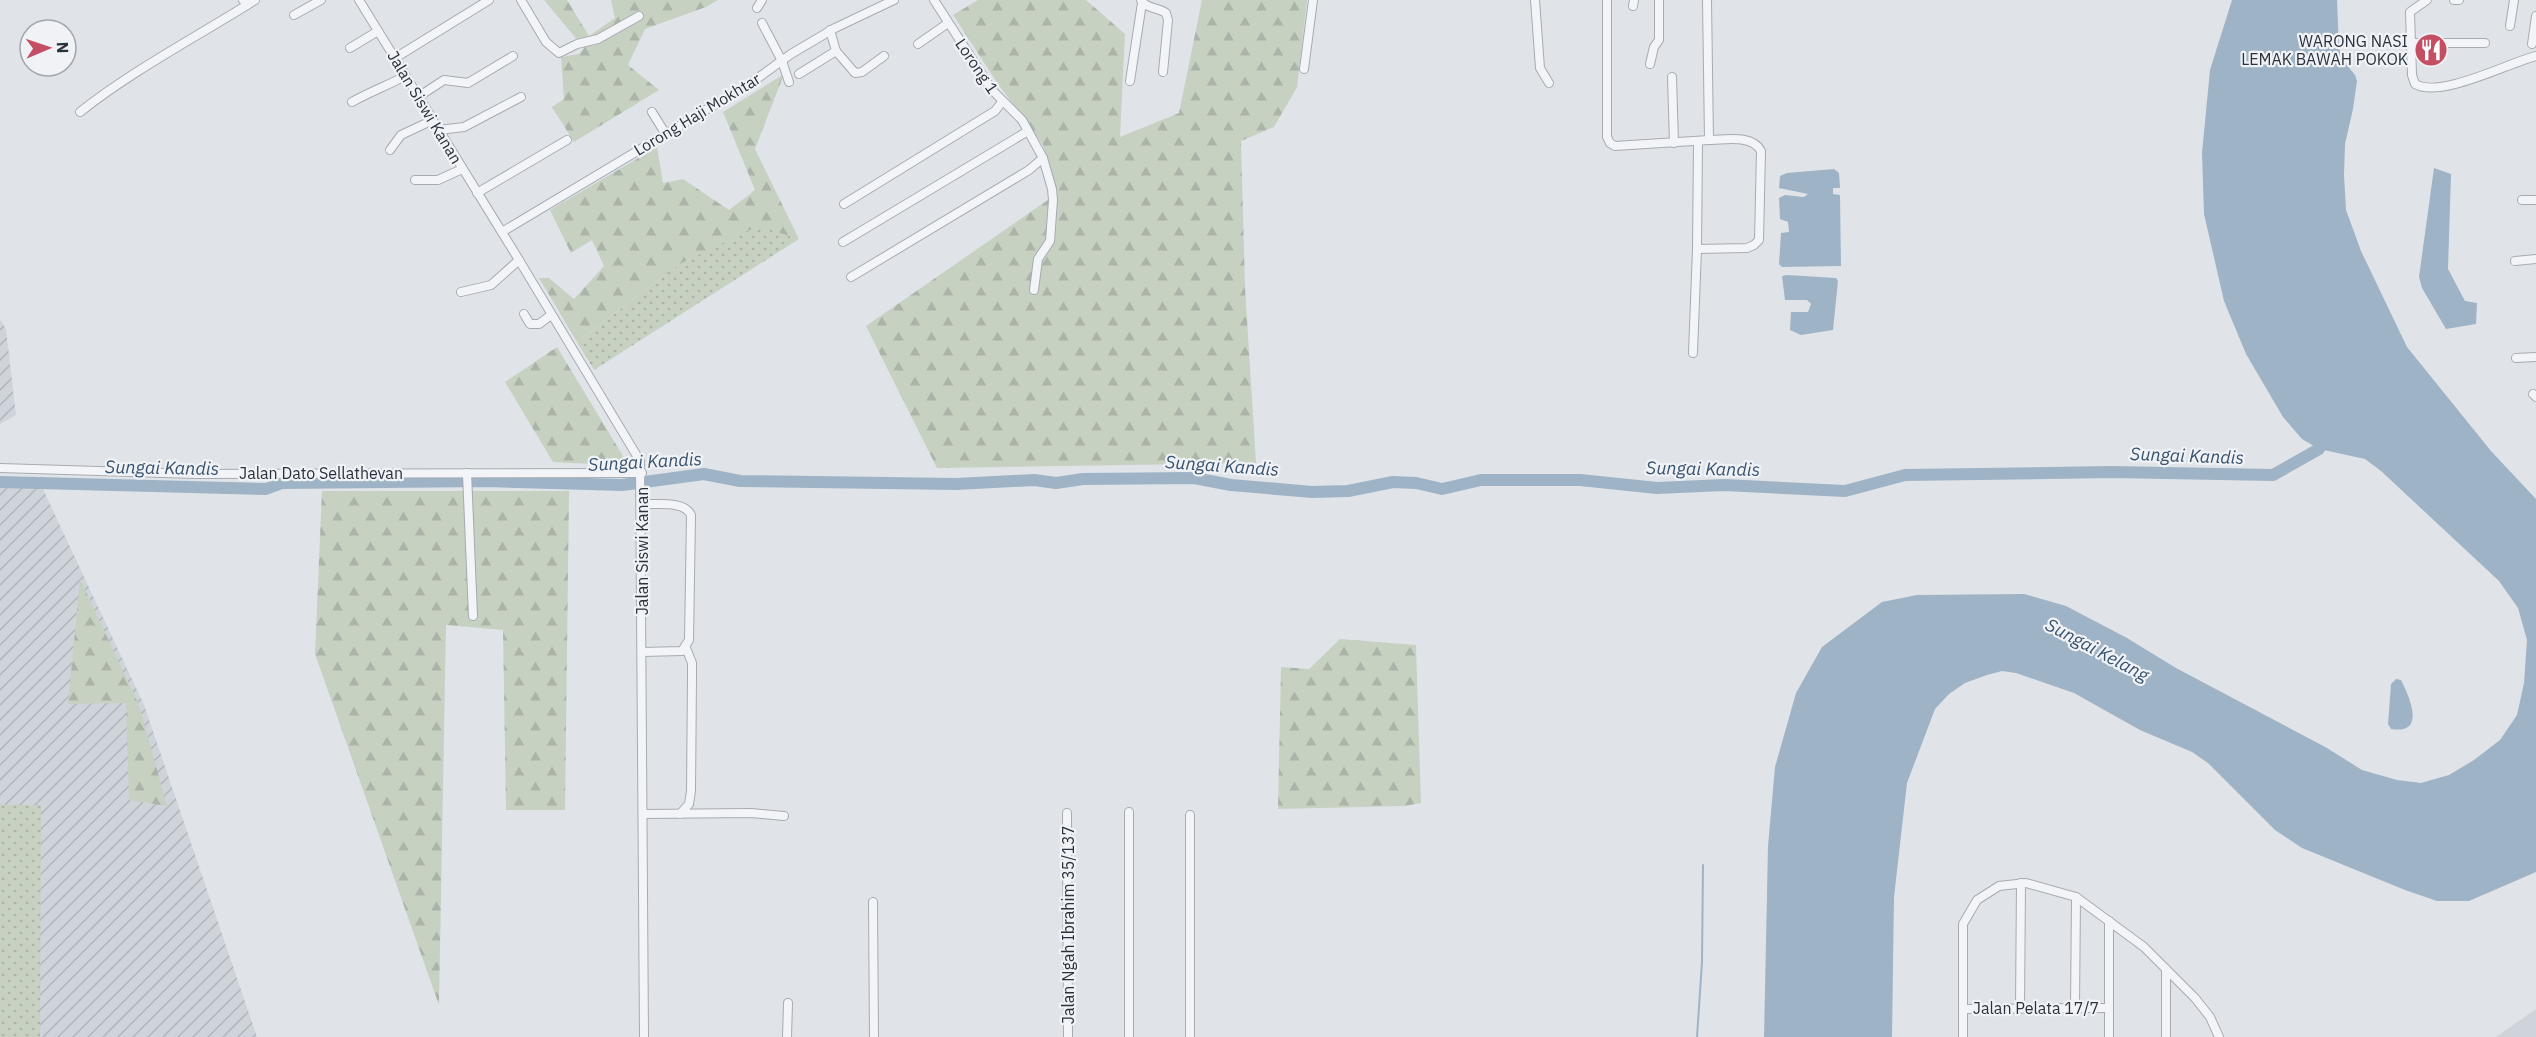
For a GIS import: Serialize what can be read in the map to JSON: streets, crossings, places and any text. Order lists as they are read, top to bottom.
{
  "streets": {
    "street": [
      "Lorong 1",
      "Jalan Siswi Kanan",
      "Lorong Haji Mokhtar",
      "Jalan Dato Sellathevan",
      "Jalan Ngah Ibrahim 35/137",
      "Jalan Pelata 17/7"
    ]
  },
  "crossings": [
    ["Jalan Siswi Kanan", "Lorong Haji Mokhtar"],
    ["Jalan Siswi Kanan", "Jalan Dato Sellathevan"]
  ],
  "water": ["Sungai Kandis", "Sungai Kelang"],
  "places": {
    "restaurant": ["WARONG NASI LEMAK BAWAH POKOK"]
  },
  "north": "right"
}
